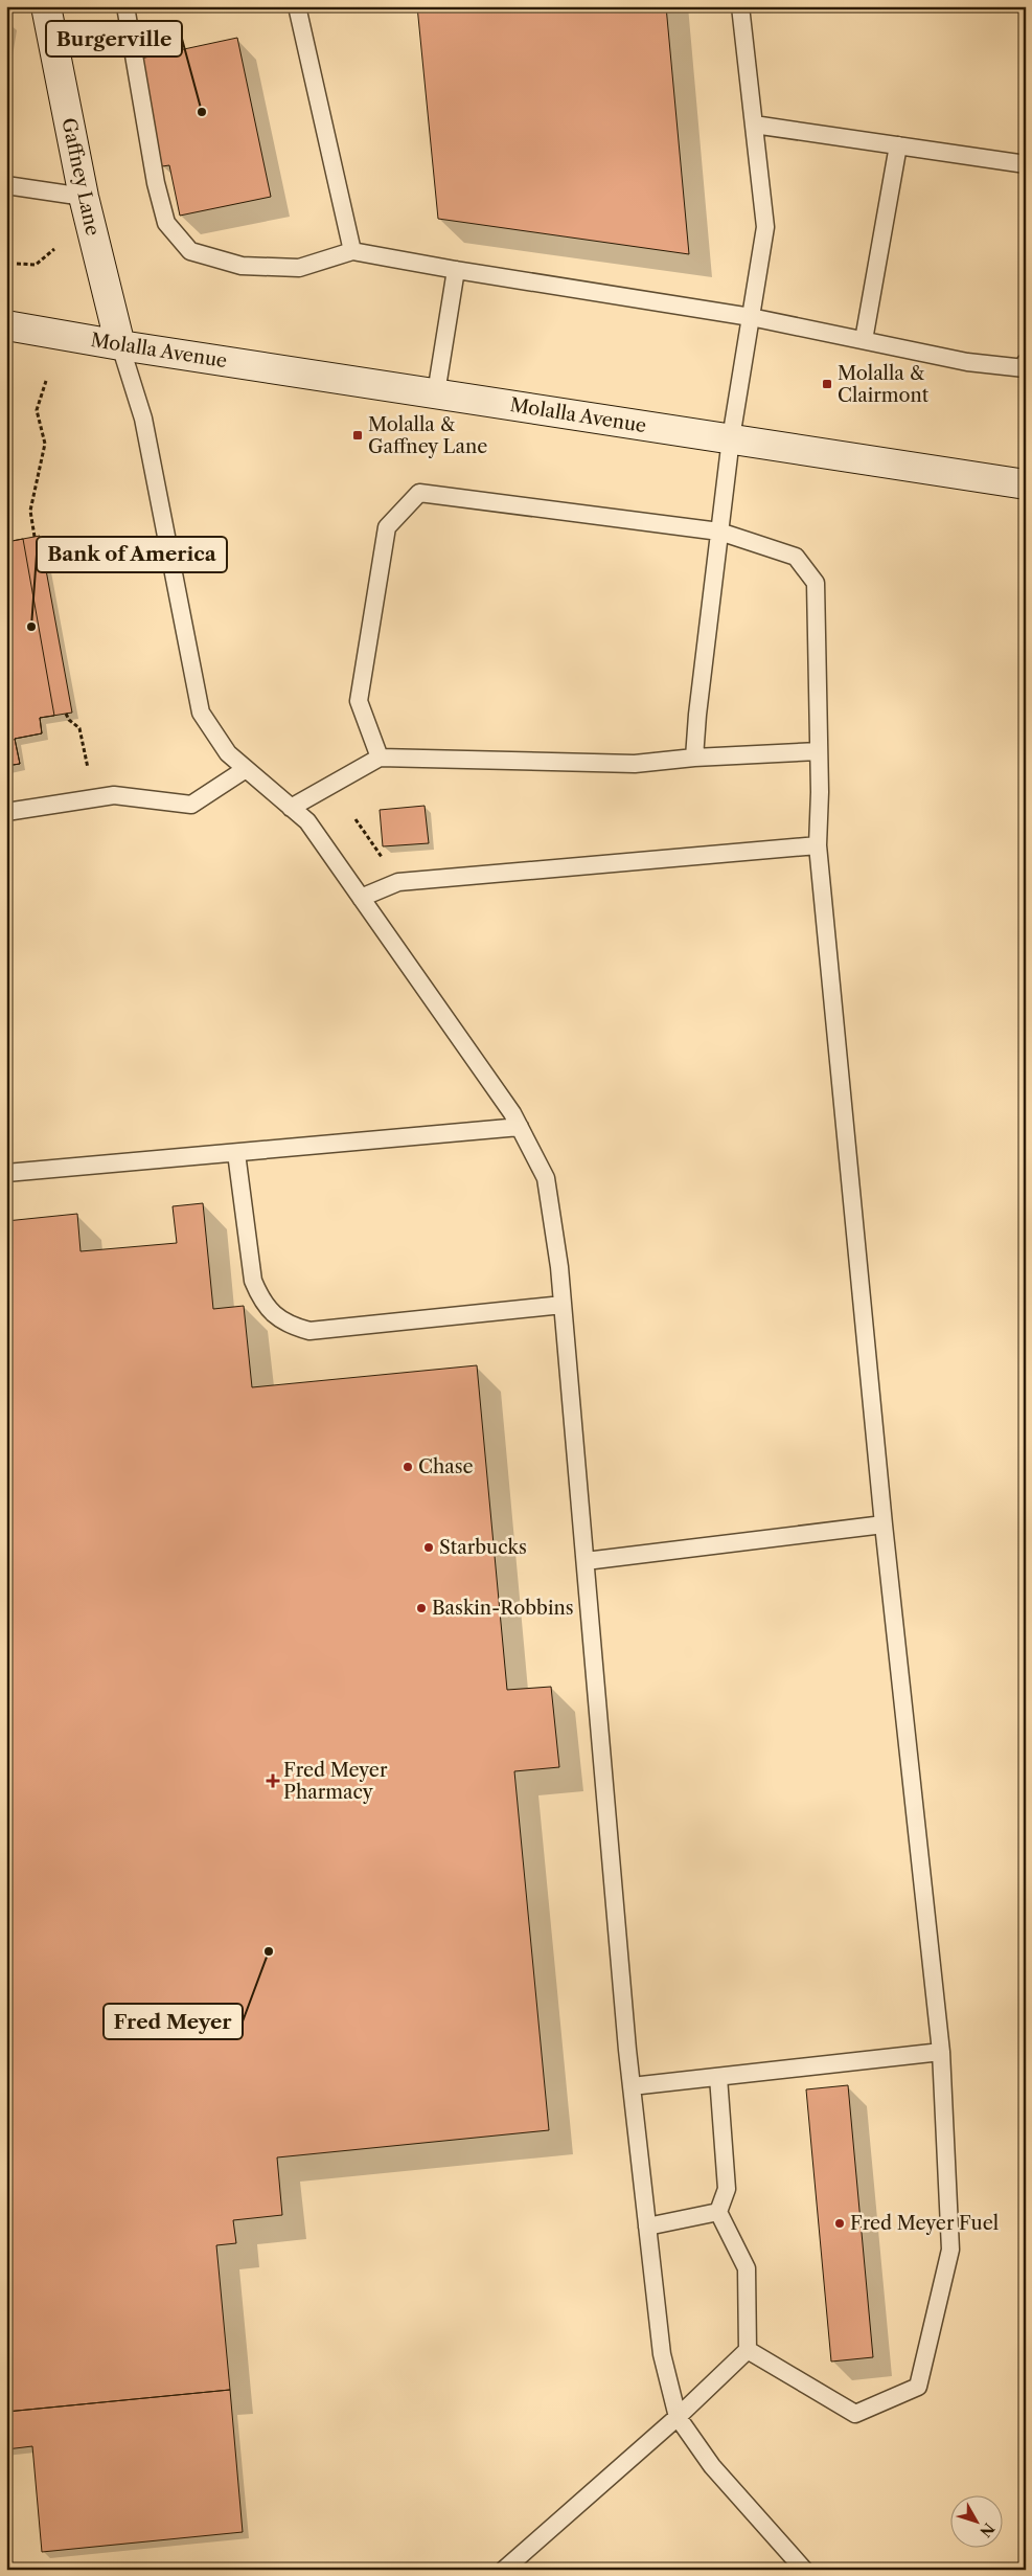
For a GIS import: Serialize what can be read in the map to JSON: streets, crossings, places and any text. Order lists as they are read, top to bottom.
{
  "streets": {
    "main road": ["Gaffney Lane", "Molalla Avenue"]
  },
  "crossings": [
    ["Gaffney Lane", "Molalla Avenue"]
  ],
  "places": {
    "other": [
      "Burgerville",
      "Bank of America",
      "Chase",
      "Starbucks",
      "Baskin-Robbins",
      "Fred Meyer",
      "Fred Meyer Fuel"
    ],
    "transit": ["Molalla & Clairmont", "Molalla & Gaffney Lane"],
    "health": ["Fred Meyer Pharmacy"]
  },
  "north": "bottom right"
}
